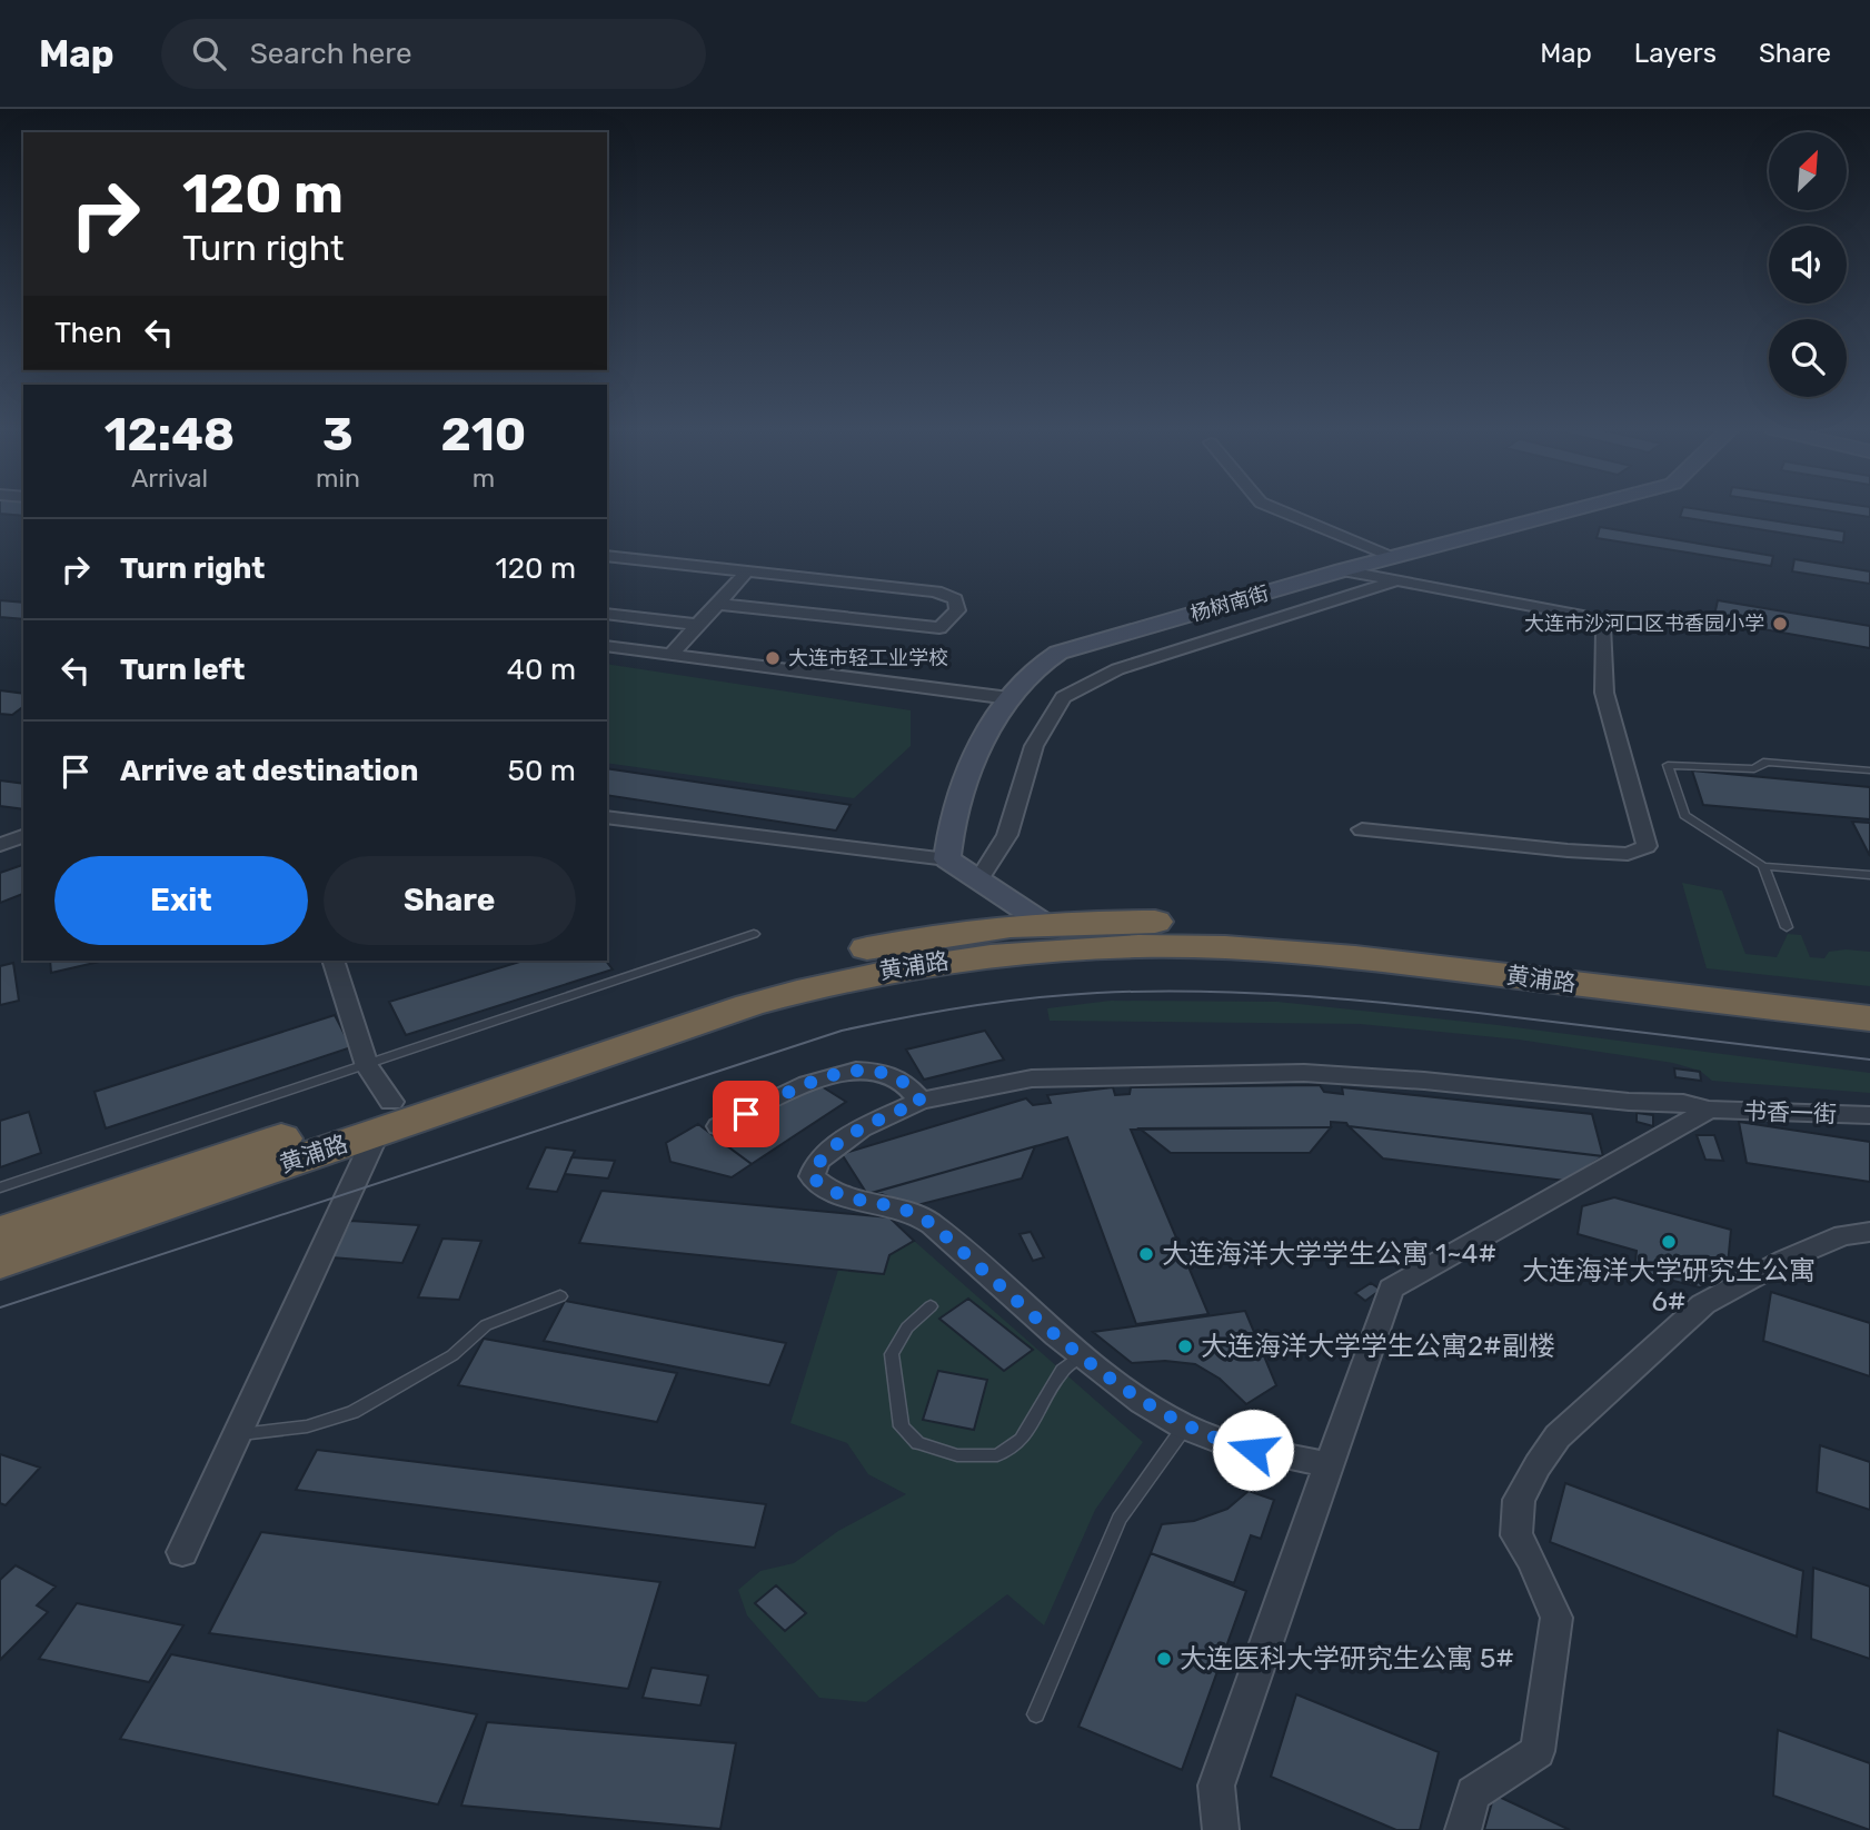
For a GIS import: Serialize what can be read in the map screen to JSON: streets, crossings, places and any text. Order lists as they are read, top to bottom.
{
  "streets": {
    "highway": ["黄浦路"],
    "street": ["杨树南街", "书香一街"]
  },
  "places": [
    "大连市沙河口区书香园小学",
    "大连市轻工业学校",
    "大连海洋大学研究生公寓 6#",
    "大连海洋大学学生公寓 1~4#",
    "大连海洋大学学生公寓2#副楼",
    "大连医科大学研究生公寓 5#"
  ],
  "north": "top right",
  "page": {
    "header": "Map",
    "search": "Search here",
    "nav": ["Map", "Layers", "Share"],
    "turn": ["120 m", "Turn right"],
    "then": "Then",
    "eta": [
      "12:48",
      "Arrival",
      "3",
      "min",
      "210",
      "m"
    ],
    "list": [
      {
        "name": "Turn right",
        "value": "120 m"
      },
      {
        "name": "Turn left",
        "value": "40 m"
      },
      {
        "name": "Arrive at destination",
        "value": "50 m"
      }
    ],
    "buttons": ["Exit", "Share"]
  }
}
